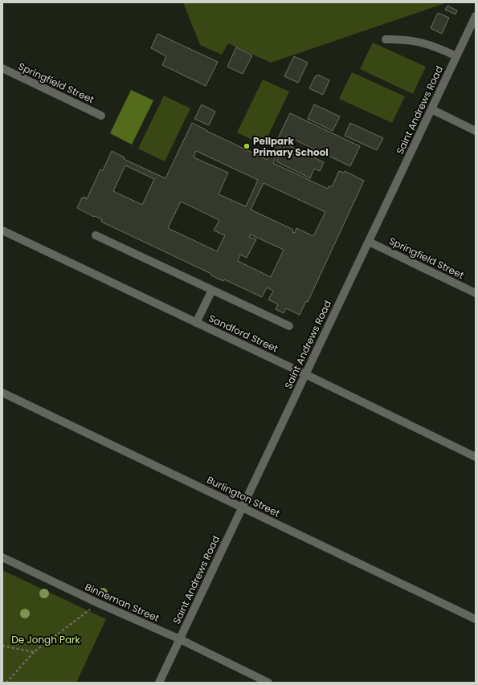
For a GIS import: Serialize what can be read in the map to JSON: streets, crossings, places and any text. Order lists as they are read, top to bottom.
{
  "streets": {
    "street": [
      "Springfield Street",
      "Saint Andrews Road",
      "Sandford Street",
      "Burlington Street",
      "Binneman Street"
    ]
  },
  "crossings": [
    ["Springfield Street", "Saint Andrews Road"],
    ["Saint Andrews Road", "Sandford Street"],
    ["Saint Andrews Road", "Burlington Street"],
    ["Saint Andrews Road", "Binneman Street"]
  ],
  "parks": ["De Jongh Park"],
  "places": ["Pellpark Primary School"]
}
